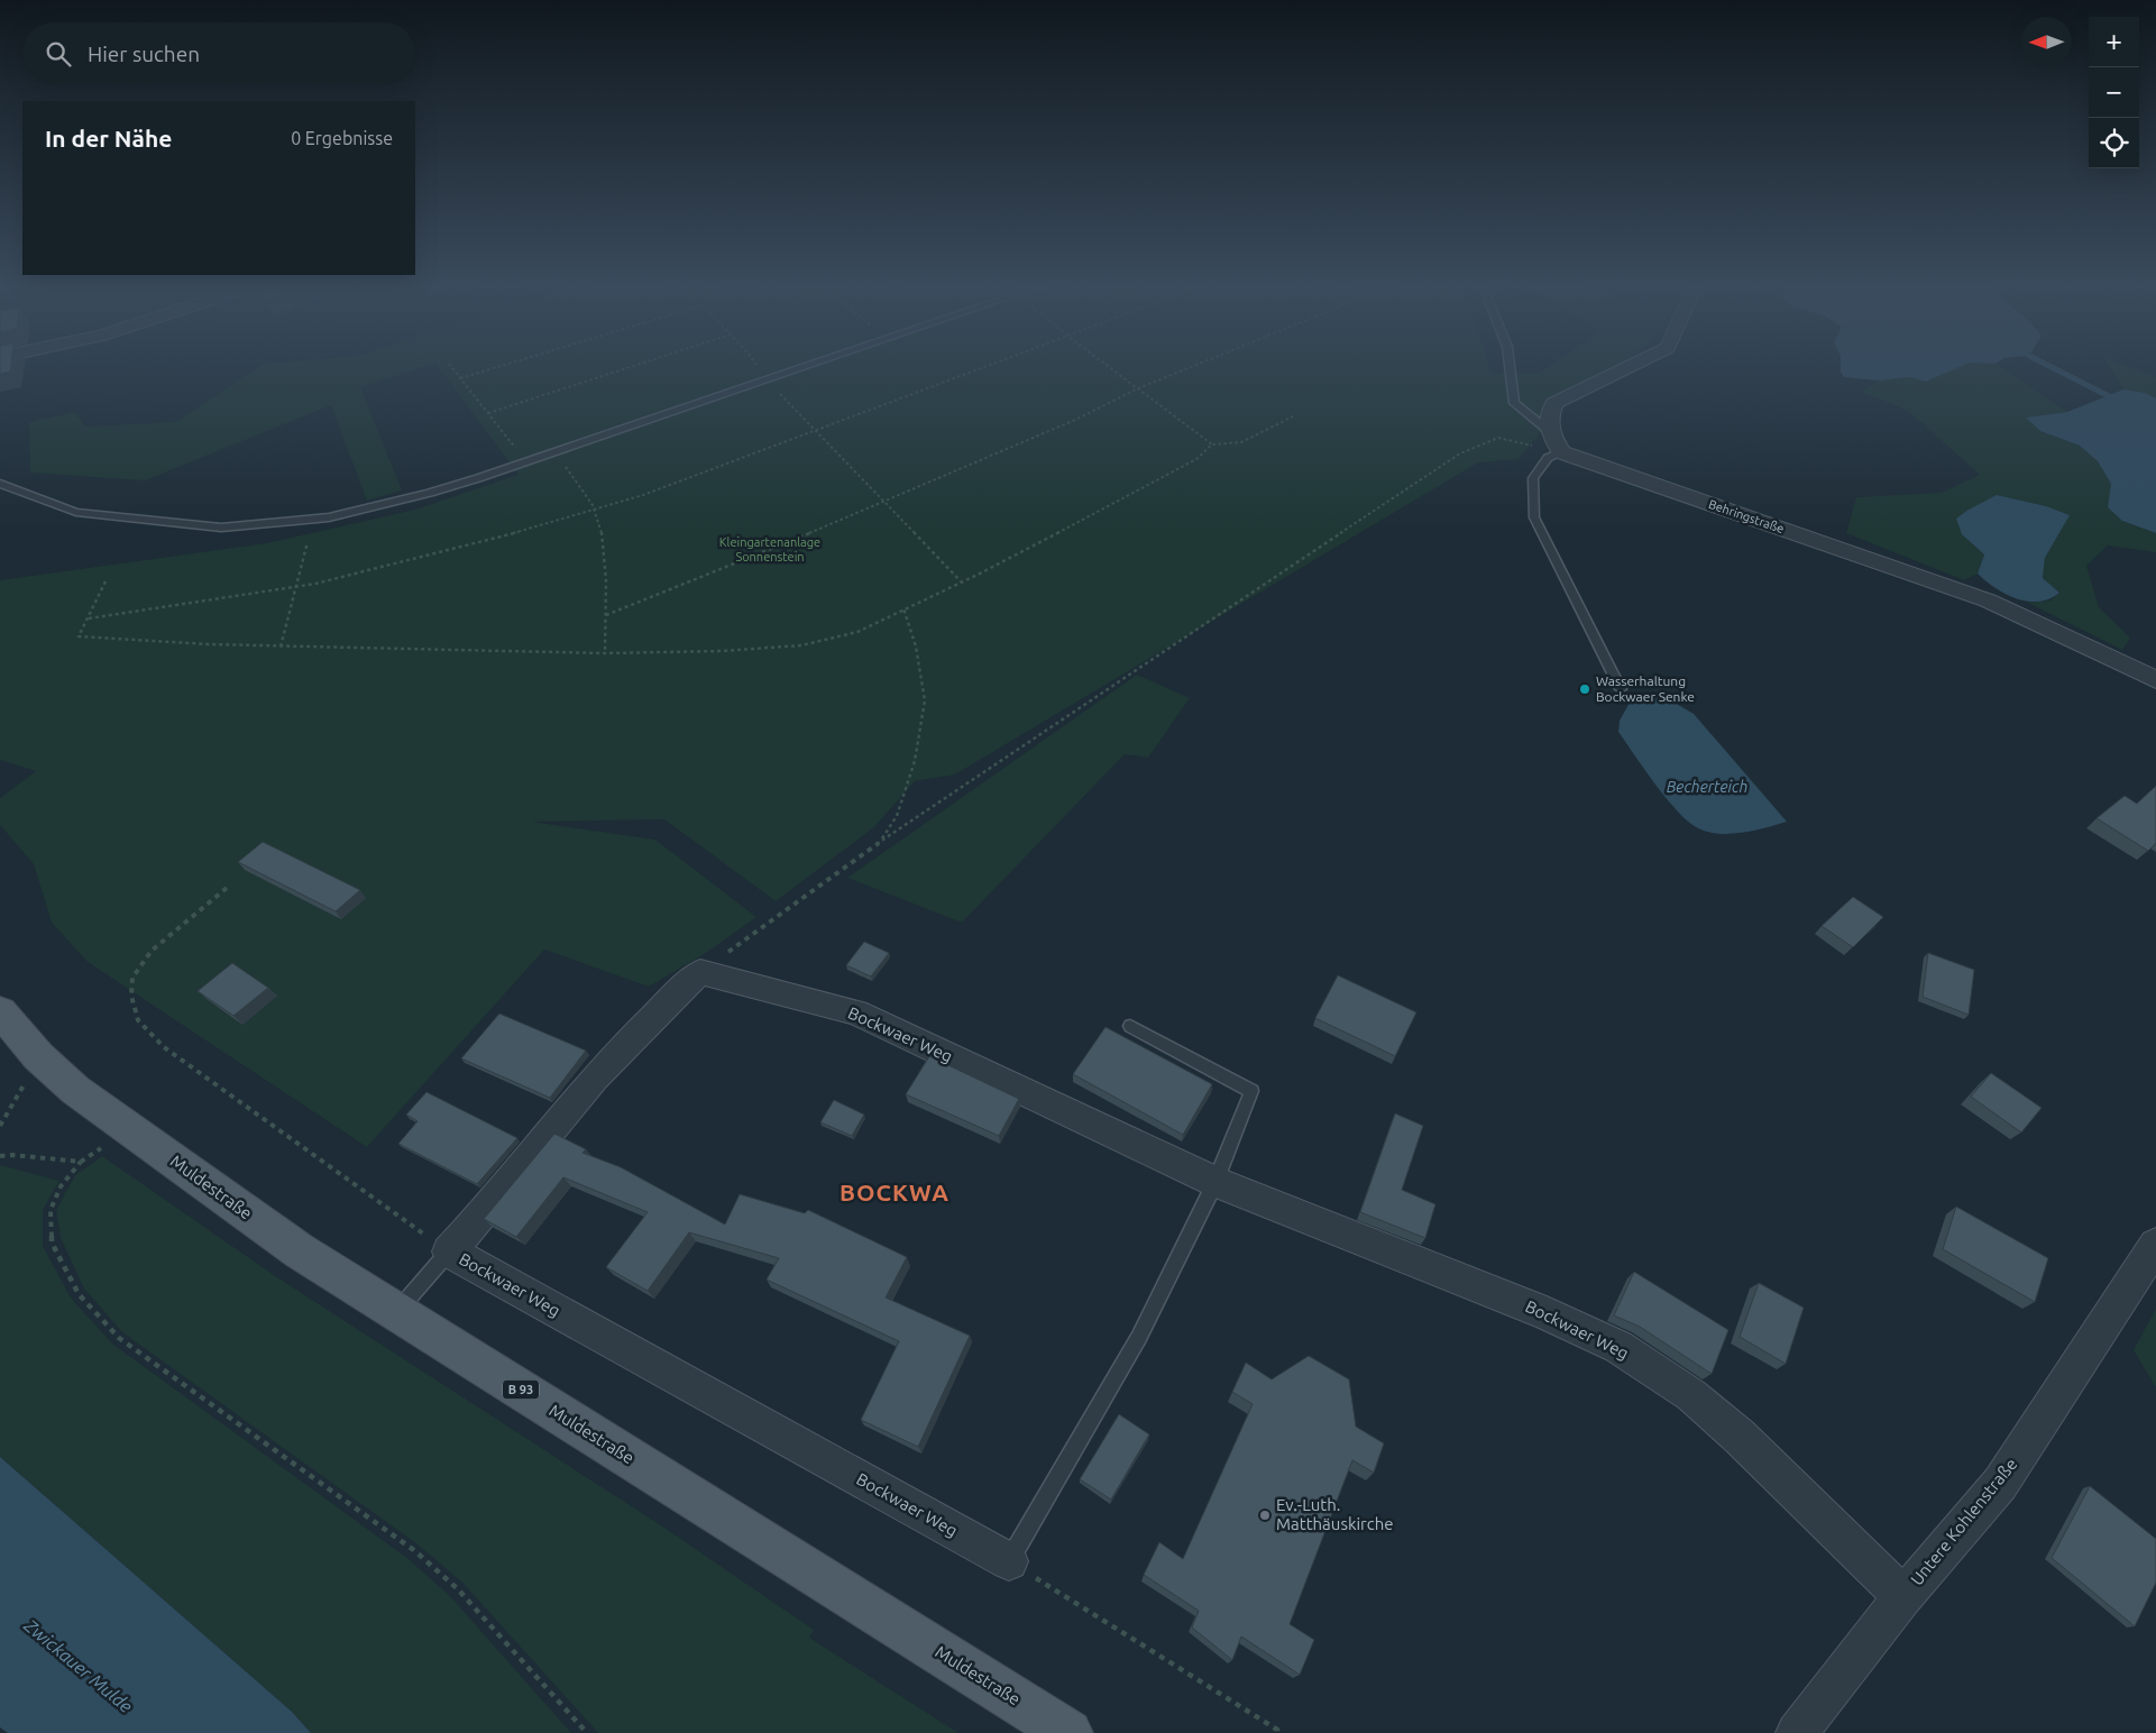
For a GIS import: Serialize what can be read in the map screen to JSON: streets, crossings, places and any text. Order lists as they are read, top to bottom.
{
  "streets": {
    "main road": ["Muldestraße", "B 93"],
    "street": ["Behringstraße", "Bockwaer Weg", "Untere Kohlenstraße"]
  },
  "crossings": [
    ["Bockwaer Weg", "Untere Kohlenstraße"]
  ],
  "districts": ["BOCKWA"],
  "water": ["Becherteich", "Zwickauer Mulde"],
  "parks": ["Kleingartenanlage Sonnenstein"],
  "places": ["Wasserhaltung Bockwaer Senke", "Ev.-Luth. Matthäuskirche"],
  "north": "left",
  "page": {
    "map_buttons": ["+", "−"],
    "search": "Hier suchen",
    "heading": ["In der Nähe", "0 Ergebnisse"]
  }
}
